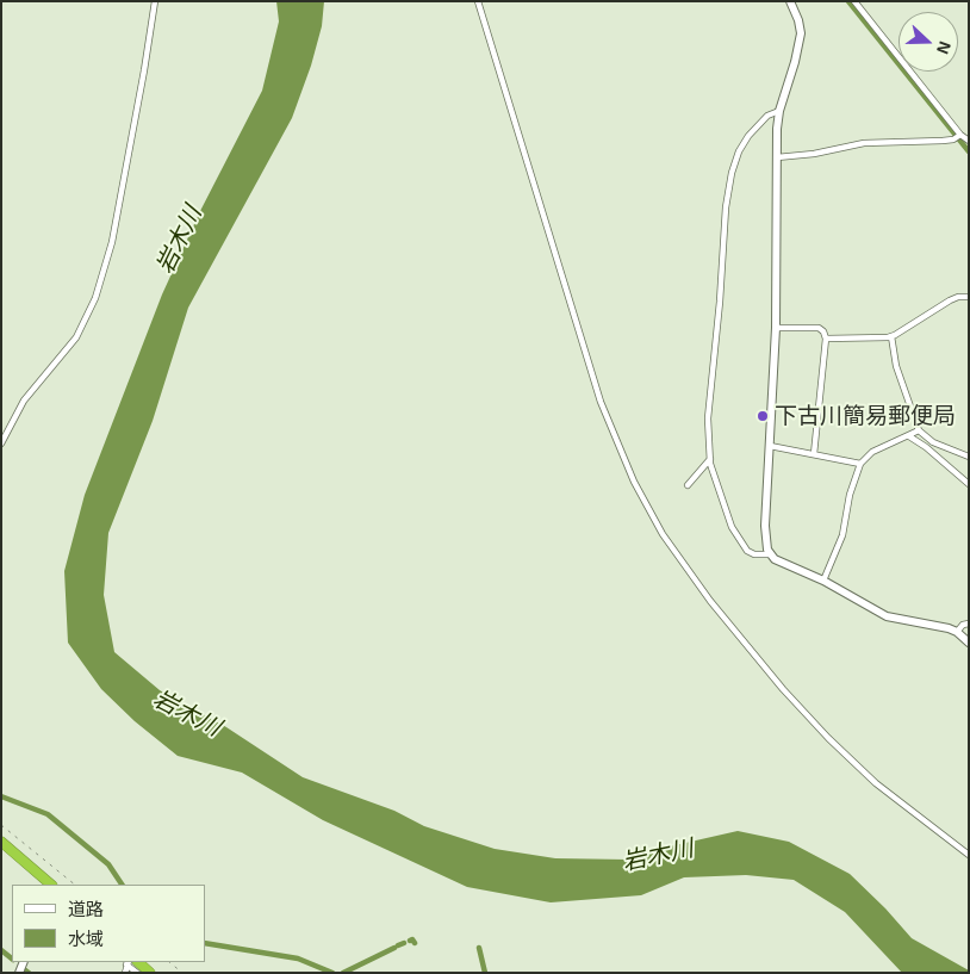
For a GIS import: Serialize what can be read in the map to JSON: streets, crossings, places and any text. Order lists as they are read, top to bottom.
{
  "water": ["岩木川"],
  "places": ["下古川簡易郵便局"],
  "legend": ["道路", "水域"],
  "north": "right"
}
